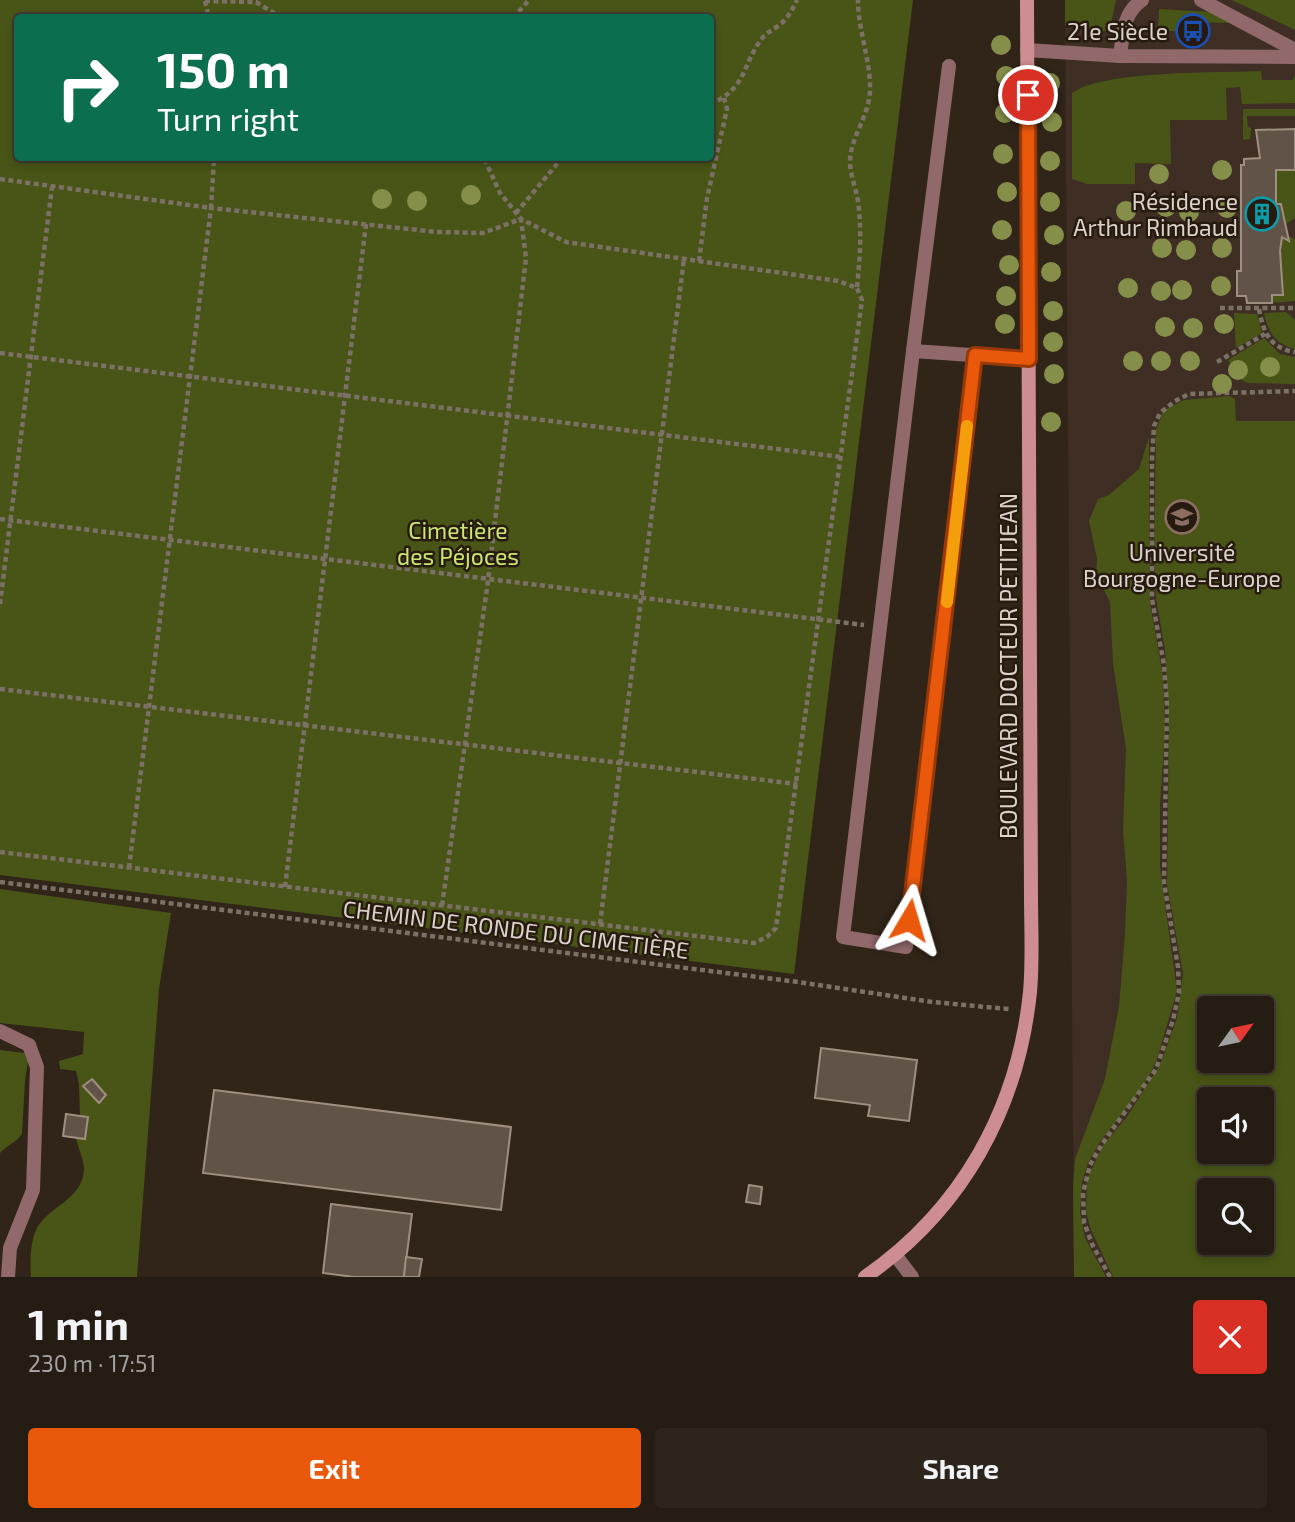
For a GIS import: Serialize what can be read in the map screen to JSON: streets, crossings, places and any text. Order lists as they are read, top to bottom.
{
  "streets": {
    "main road": ["BOULEVARD DOCTEUR PETITJEAN"],
    "path": ["CHEMIN DE RONDE DU CIMETIÈRE"]
  },
  "crossings": [
    ["BOULEVARD DOCTEUR PETITJEAN", "CHEMIN DE RONDE DU CIMETIÈRE"]
  ],
  "parks": ["Cimetière des Péjoces"],
  "places": {
    "bus stop": ["21e Siècle"],
    "building": ["Résidence Arthur Rimbaud"],
    "school or university": ["Université Bourgogne-Europe"]
  },
  "north": "top right",
  "page": {
    "turn": ["150 m", "Turn right"],
    "heading": ["1 min", "230 m · 17:51"],
    "buttons": ["Exit", "Share"]
  }
}
